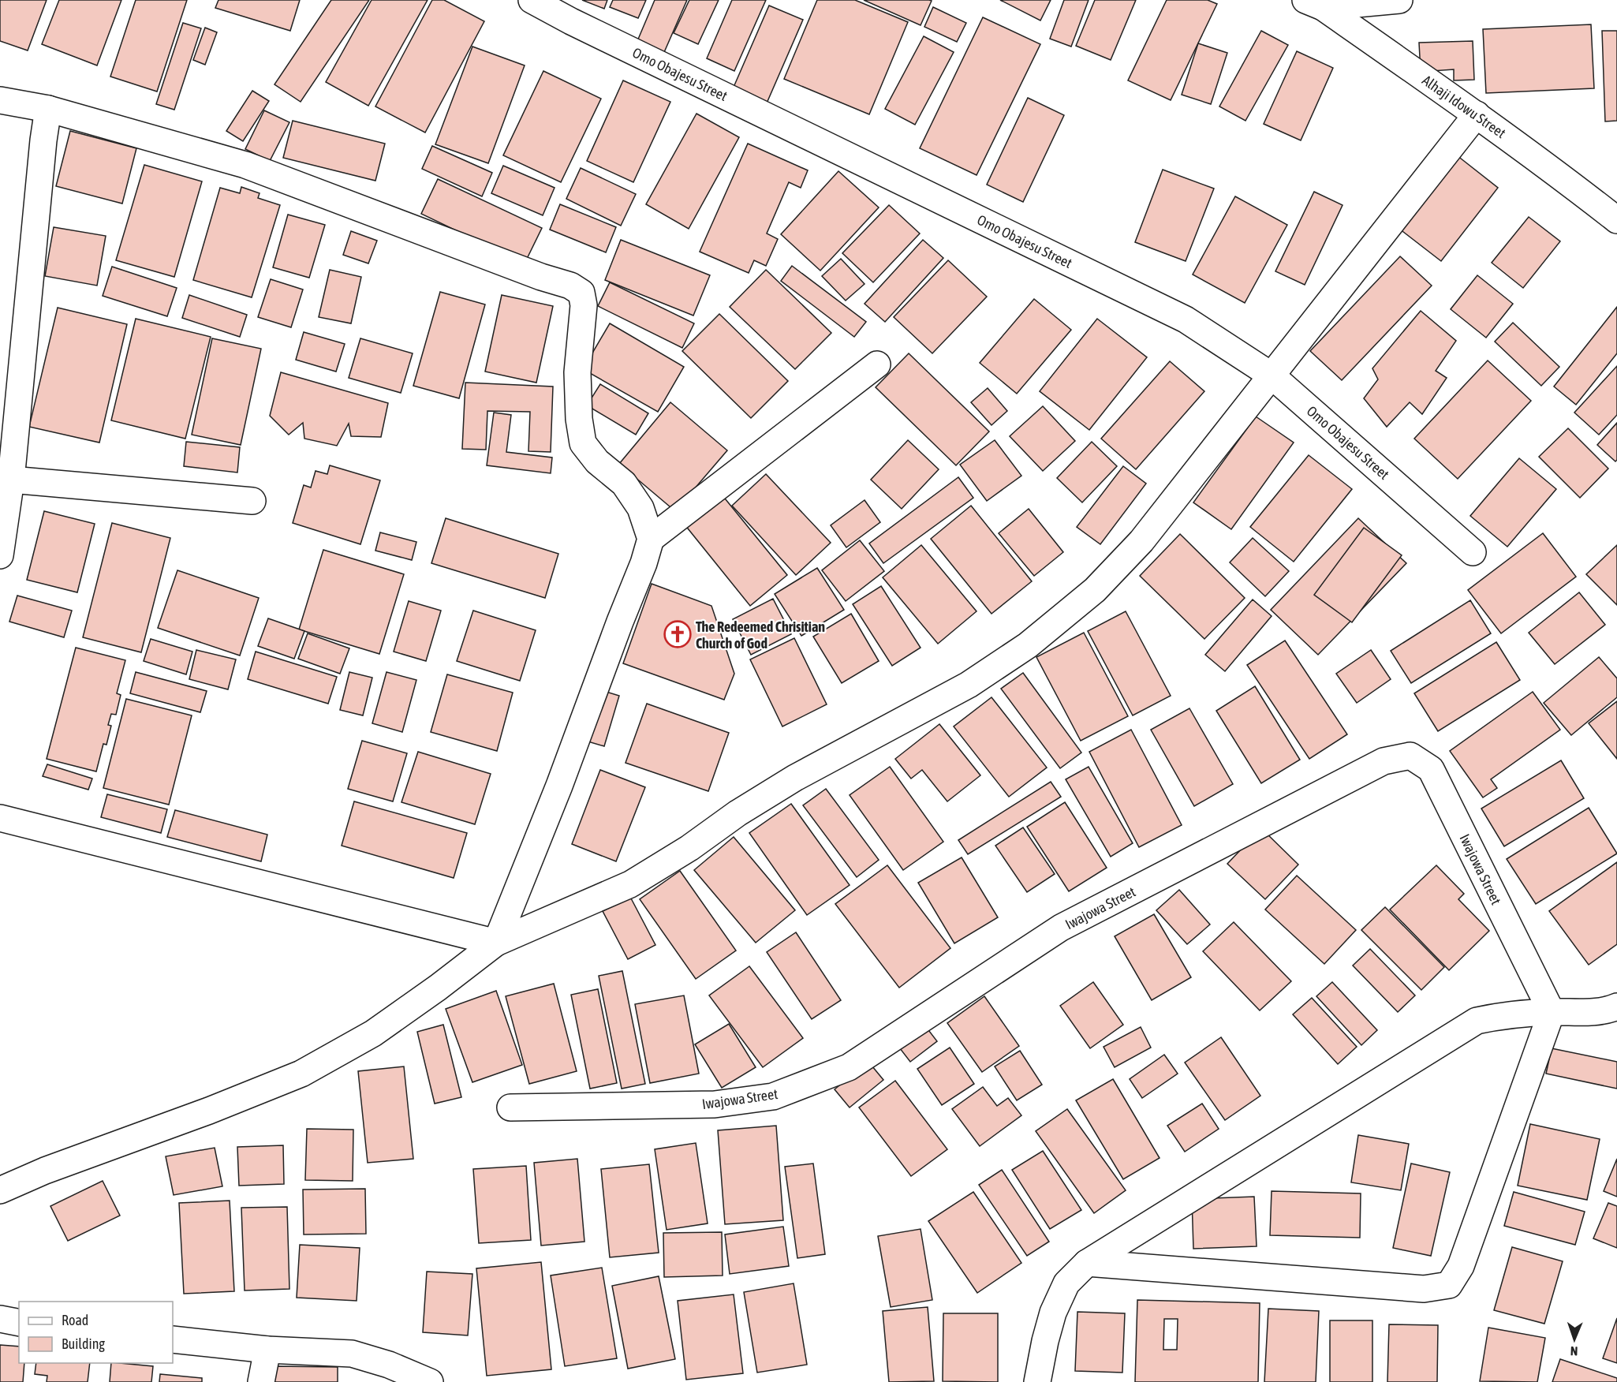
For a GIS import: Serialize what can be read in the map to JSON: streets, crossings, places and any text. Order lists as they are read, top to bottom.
{
  "streets": {
    "street": ["Omo Obajesu Street", "Alhaji Idowu Street", "Iwajowa Street"]
  },
  "places": {
    "church": ["The Redeemed Chrisitian Church of God"]
  },
  "legend": ["Road", "Building"],
  "north": "bottom"
}
